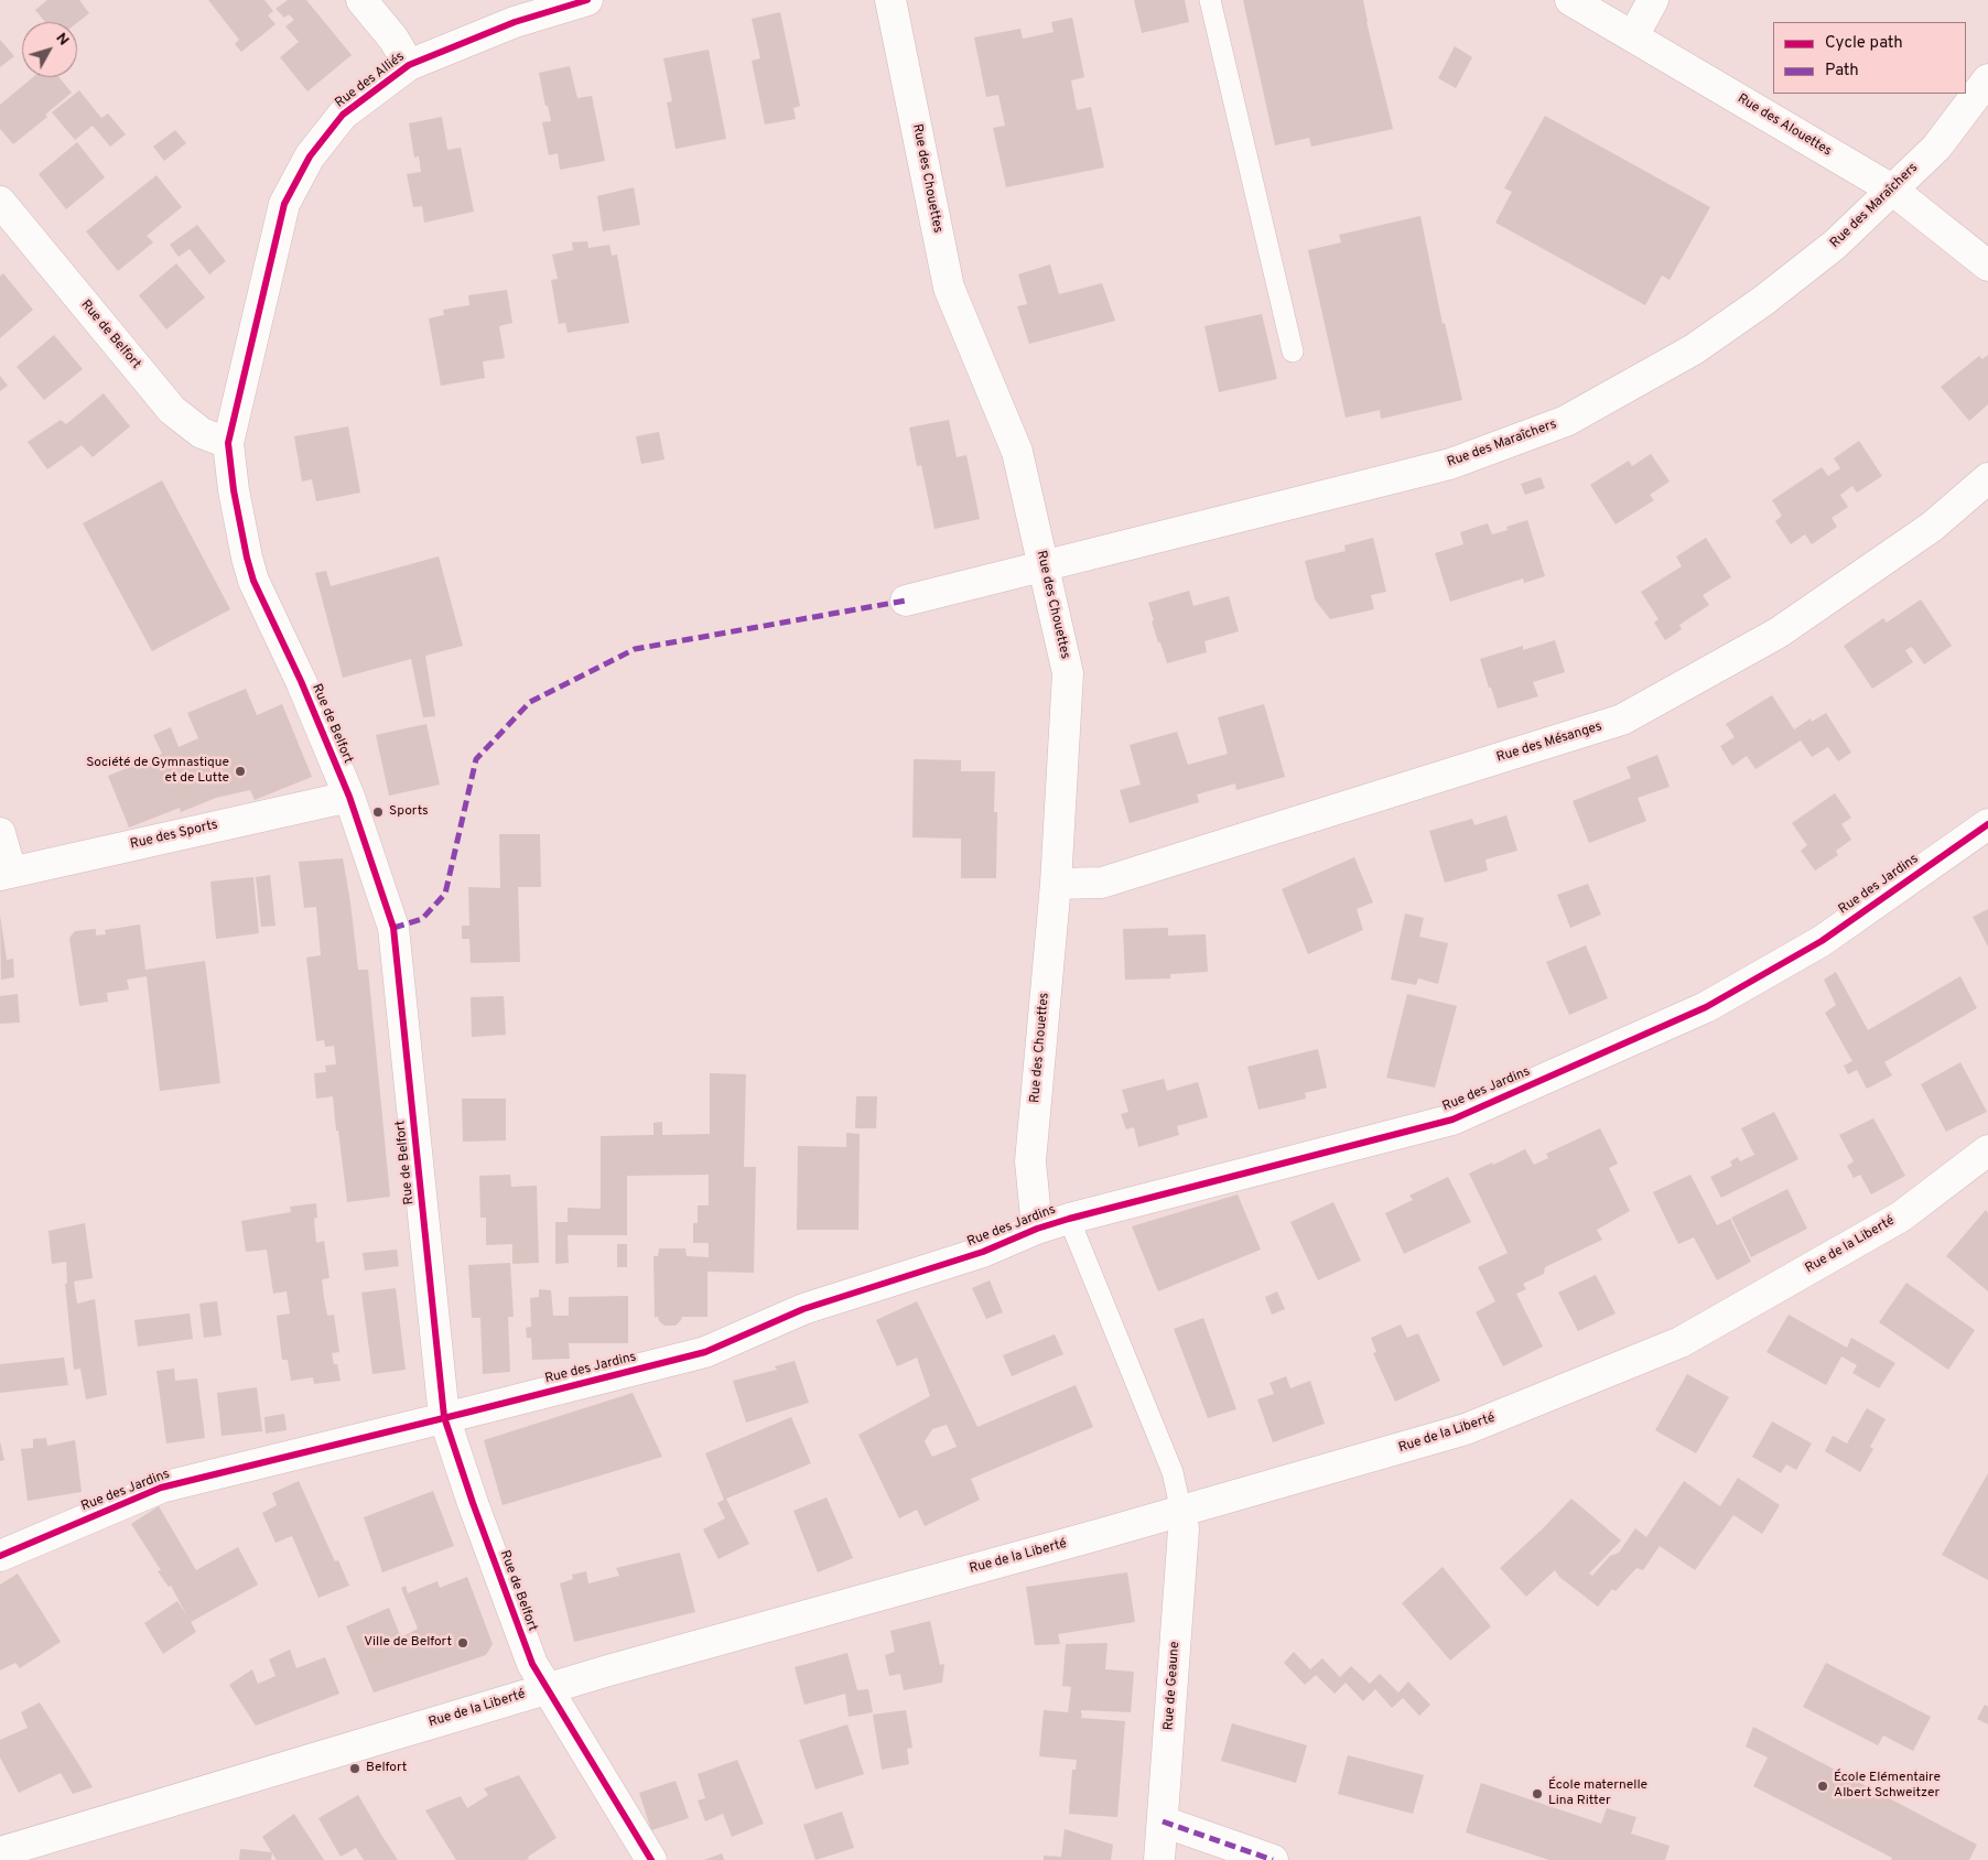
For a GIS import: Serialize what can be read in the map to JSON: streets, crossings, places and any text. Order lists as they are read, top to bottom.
{
  "streets": {
    "street": [
      "Rue des Alliés",
      "Rue des Alouettes",
      "Rue des Chouettes",
      "Rue des Maraîchers",
      "Rue de Belfort",
      "Rue des Mésanges",
      "Rue des Sports",
      "Rue des Jardins",
      "Rue de la Liberté",
      "Rue de Geaune"
    ]
  },
  "crossings": [
    ["Rue des Alliés", "Rue de Belfort"],
    ["Rue des Alouettes", "Rue des Maraîchers"],
    ["Rue des Chouettes", "Rue des Maraîchers"],
    ["Rue des Chouettes", "Rue des Mésanges"],
    ["Rue des Chouettes", "Rue des Jardins"],
    ["Rue de Belfort", "Rue des Sports"],
    ["Rue de Belfort", "Rue des Jardins"],
    ["Rue de Belfort", "Rue de la Liberté"],
    ["Rue de la Liberté", "Rue de Geaune"]
  ],
  "places": [
    "Société de Gymnastique et de Lutte",
    "Sports",
    "Ville de Belfort",
    "Belfort",
    "École Elémentaire Albert Schweitzer",
    "École maternelle Lina Ritter"
  ],
  "legend": ["Cycle path", "Path"],
  "north": "top right"
}
